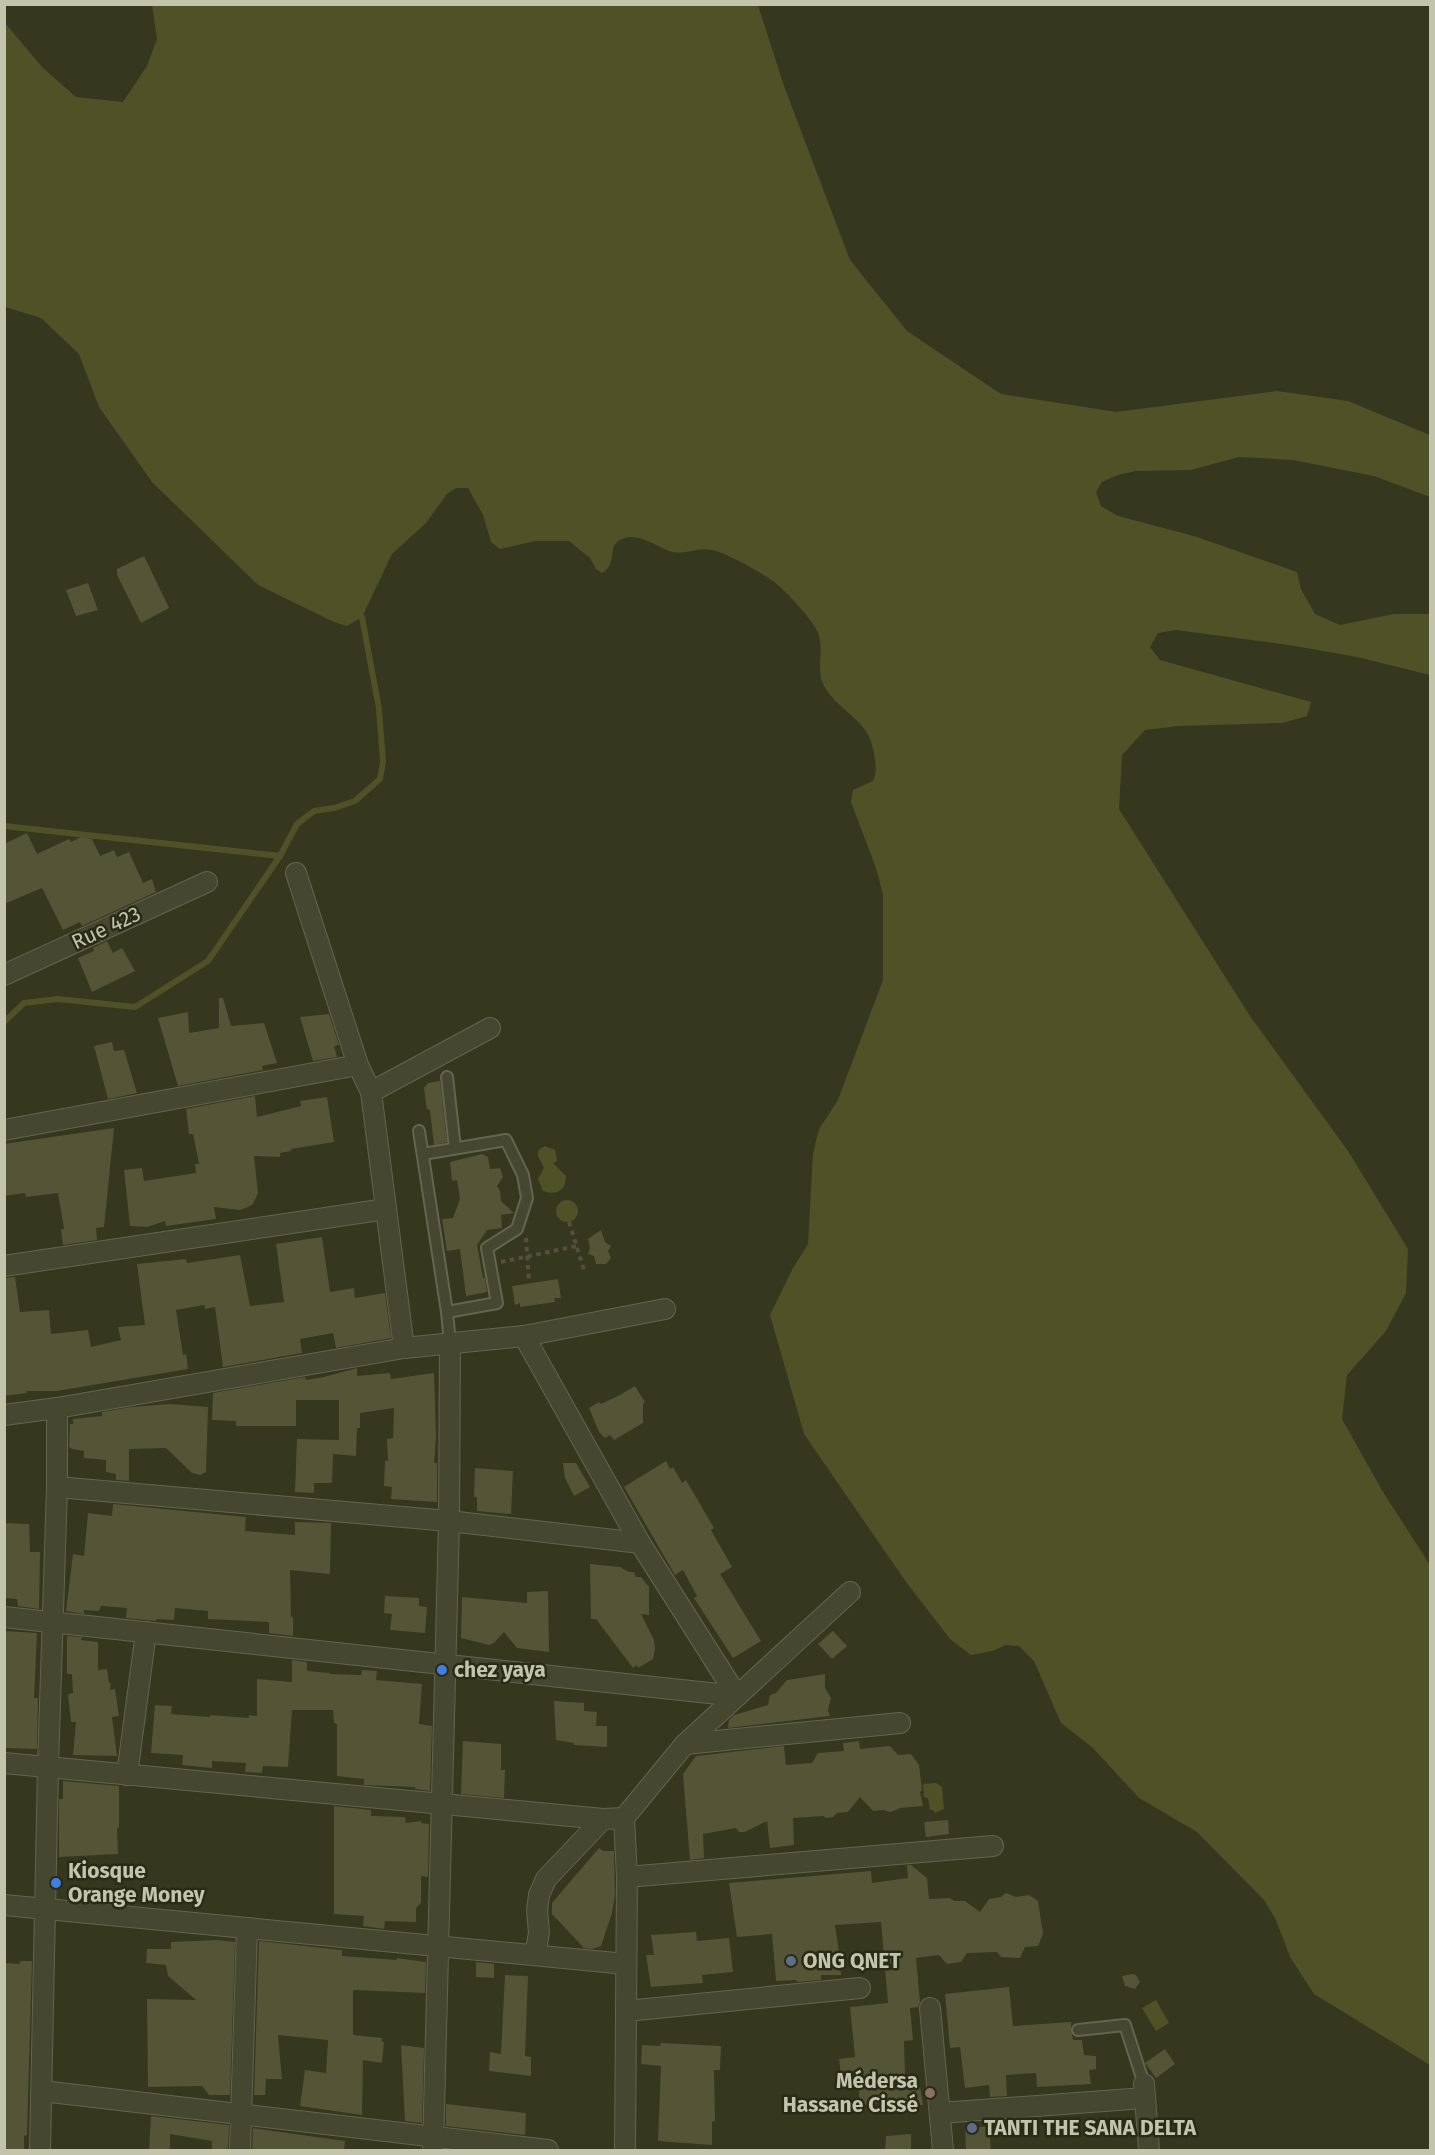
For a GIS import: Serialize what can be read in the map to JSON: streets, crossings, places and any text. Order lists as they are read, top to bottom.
{
  "streets": {
    "street": ["Rue 423"]
  },
  "places": [
    "chez yaya",
    "Kiosque Orange Money",
    "ONG QNET",
    "Médersa Hassane Cissé",
    "TANTI THE SANA DELTA"
  ]
}
